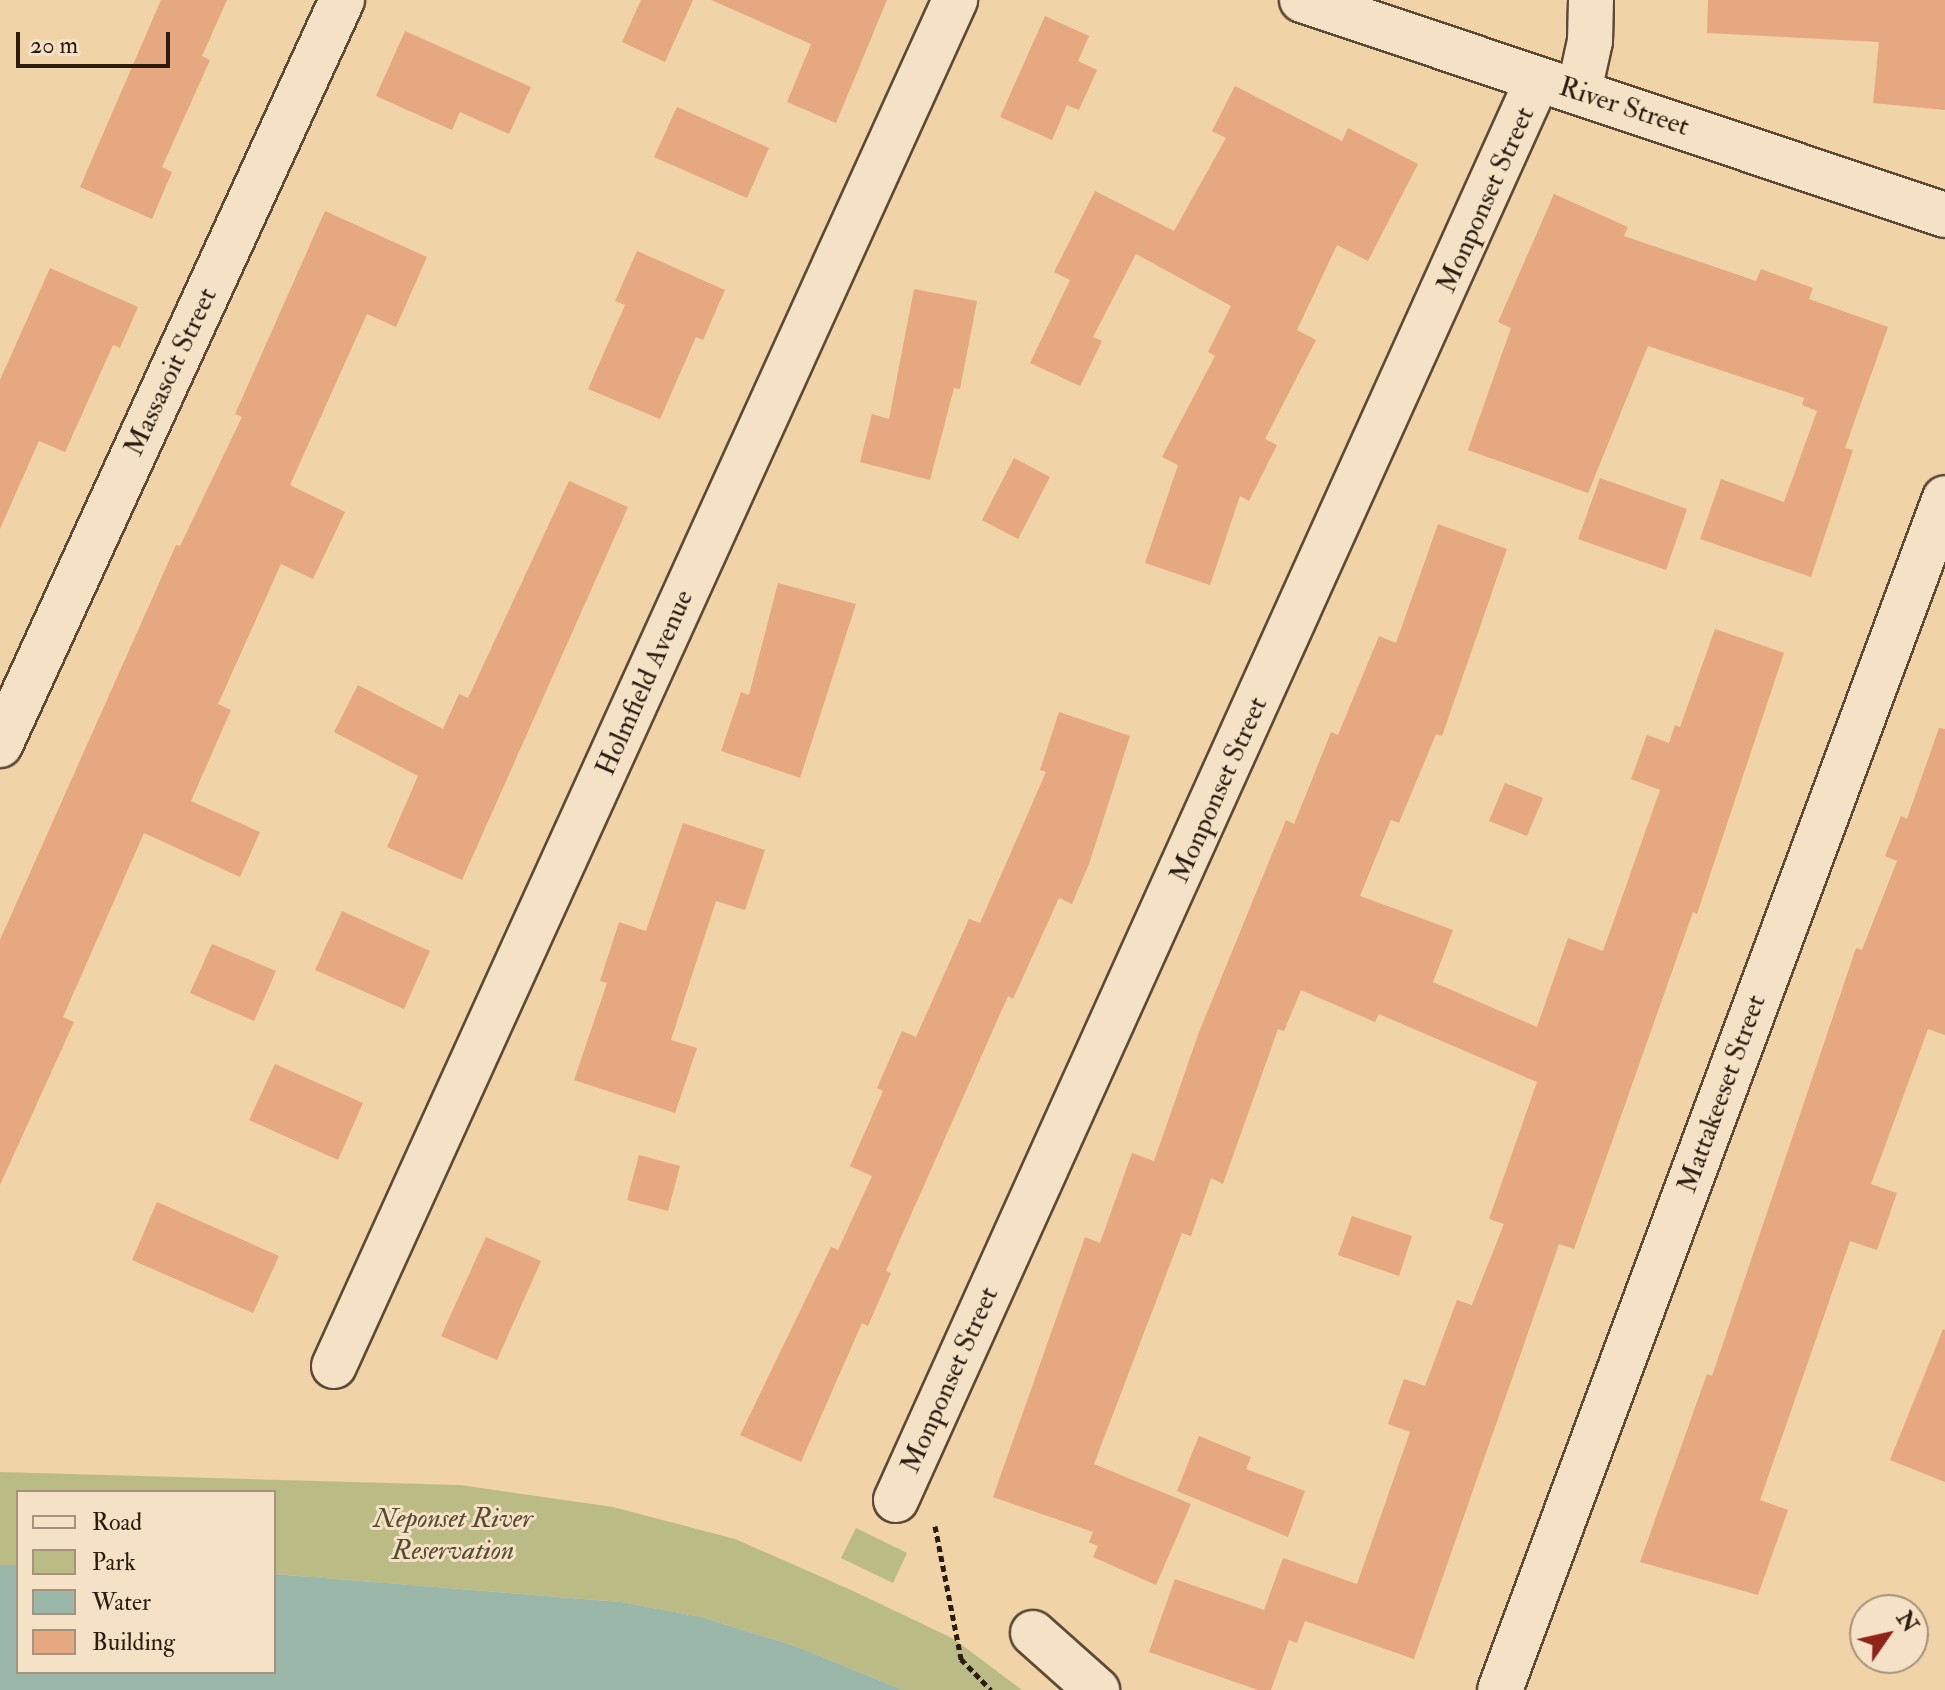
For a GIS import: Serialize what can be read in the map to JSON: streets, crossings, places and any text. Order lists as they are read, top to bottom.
{
  "streets": {
    "street": [
      "River Street",
      "Monponset Street",
      "Massasoit Street",
      "Holmfield Avenue",
      "Mattakeeset Street"
    ]
  },
  "crossings": [
    ["River Street", "Monponset Street"]
  ],
  "parks": ["Neponset River Reservation"],
  "legend": [
    "Road",
    "Park",
    "Water",
    "Building"
  ],
  "scale_bar": "20 m",
  "north": "top right"
}
